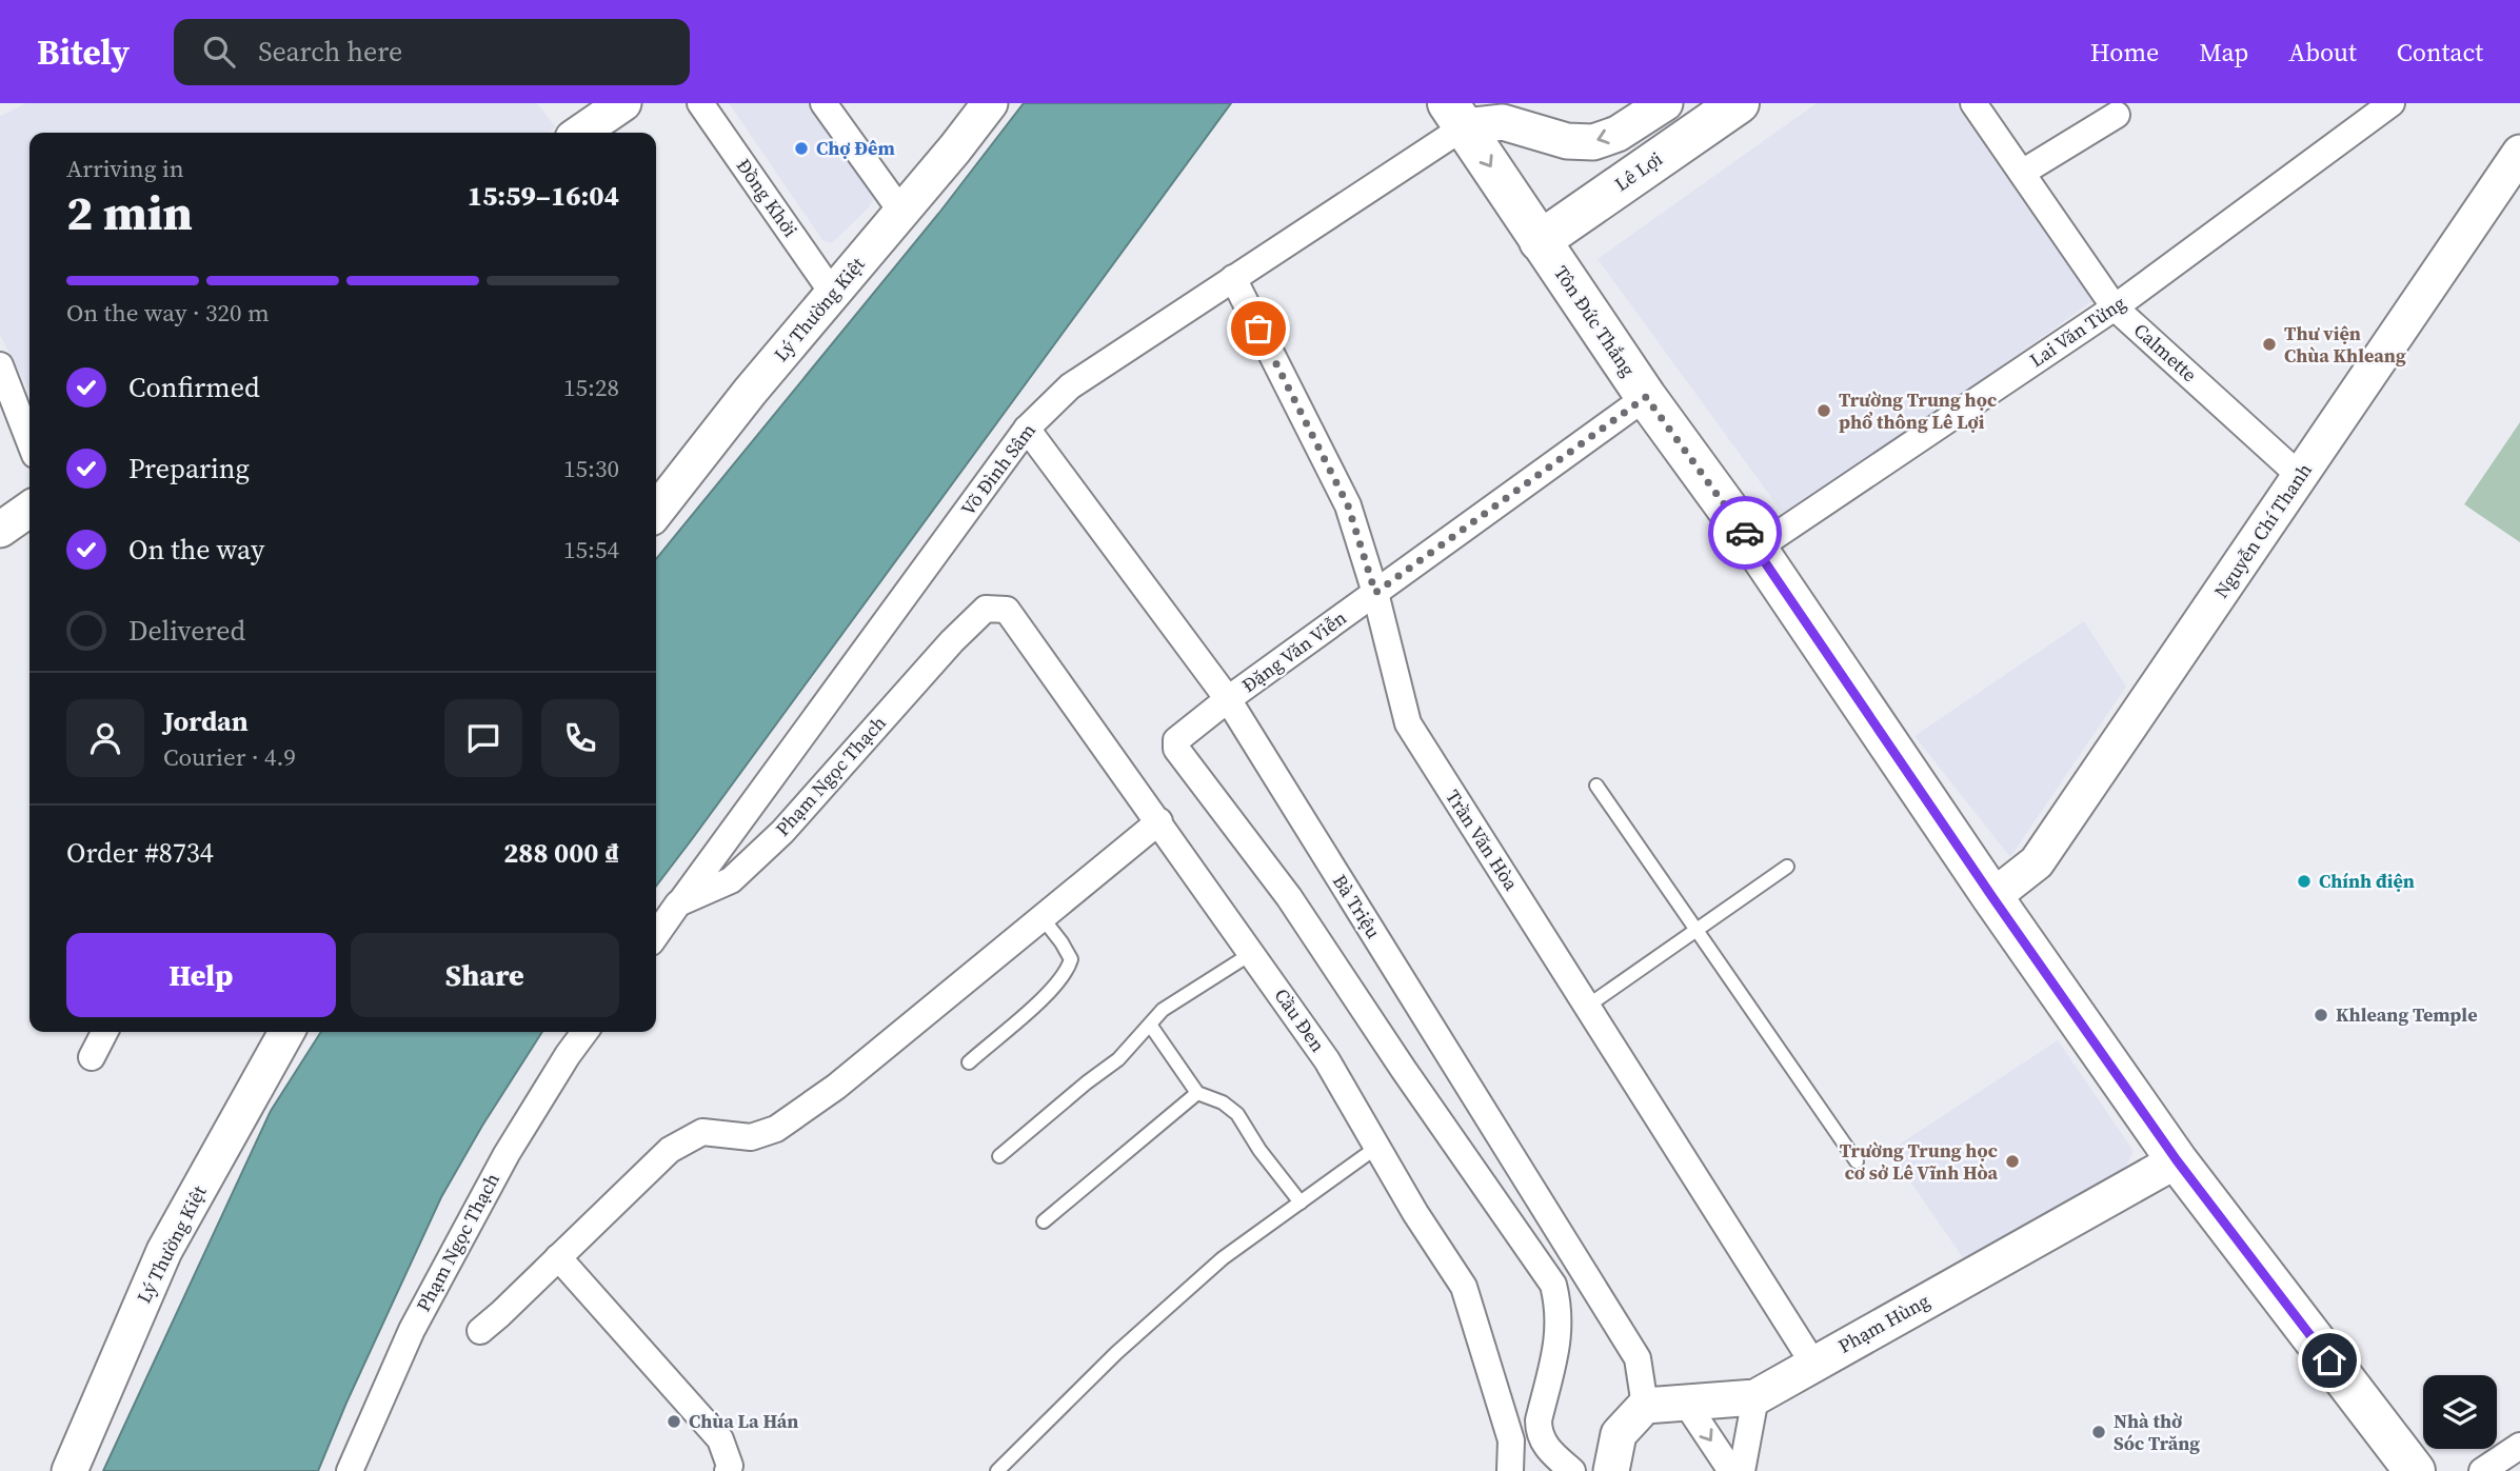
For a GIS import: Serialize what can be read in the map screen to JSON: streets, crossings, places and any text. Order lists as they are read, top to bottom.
{
  "streets": {
    "main road": [
      "Lê Lợi",
      "Lý Thường Kiệt",
      "Tôn Đức Thắng",
      "Nguyễn Chí Thanh",
      "Phạm Hùng"
    ],
    "street": [
      "Đồng Khởi",
      "Lai Văn Tửng",
      "Calmette",
      "Võ Đình Sâm",
      "Đặng Văn Viễn",
      "Phạm Ngọc Thạch",
      "Trần Văn Hòa",
      "Bà Triệu",
      "Cầu Đen"
    ]
  },
  "crossings": [
    ["Lê Lợi", "Tôn Đức Thắng"],
    ["Đồng Khởi", "Lý Thường Kiệt"],
    ["Tôn Đức Thắng", "Lai Văn Tửng"],
    ["Tôn Đức Thắng", "Võ Đình Sâm"],
    ["Tôn Đức Thắng", "Nguyễn Chí Thanh"],
    ["Tôn Đức Thắng", "Đặng Văn Viễn"],
    ["Tôn Đức Thắng", "Phạm Hùng"],
    ["Lai Văn Tửng", "Calmette"],
    ["Calmette", "Nguyễn Chí Thanh"],
    ["Võ Đình Sâm", "Phạm Ngọc Thạch"],
    ["Võ Đình Sâm", "Trần Văn Hòa"],
    ["Võ Đình Sâm", "Bà Triệu"],
    ["Đặng Văn Viễn", "Trần Văn Hòa"],
    ["Đặng Văn Viễn", "Bà Triệu"],
    ["Phạm Ngọc Thạch", "Cầu Đen"],
    ["Trần Văn Hòa", "Phạm Hùng"],
    ["Bà Triệu", "Phạm Hùng"]
  ],
  "places": [
    "Chợ Đêm",
    "Thư viện Chùa Khleang",
    "Trường Trung học phổ thông Lê Lợi",
    "Chính điện",
    "Khleang Temple",
    "Trường Trung học cơ sở Lê Vĩnh Hòa",
    "Chùa La Hán",
    "Nhà thờ Sóc Trăng"
  ],
  "page": {
    "header": "Bitely",
    "search": "Search here",
    "nav": [
      "Home",
      "Map",
      "About",
      "Contact"
    ],
    "heading": ["2 min", "Arriving in", "15:59–16:04"],
    "panel": [
      "Jordan",
      "Courier · 4.9",
      "Order #8734",
      "288 000 ₫"
    ],
    "bar": "On the way · 320 m",
    "list": [
      ["Confirmed", "15:28"],
      ["Preparing", "15:30"],
      ["On the way", "15:54"],
      "Delivered"
    ],
    "buttons": ["Help", "Share"]
  }
}
